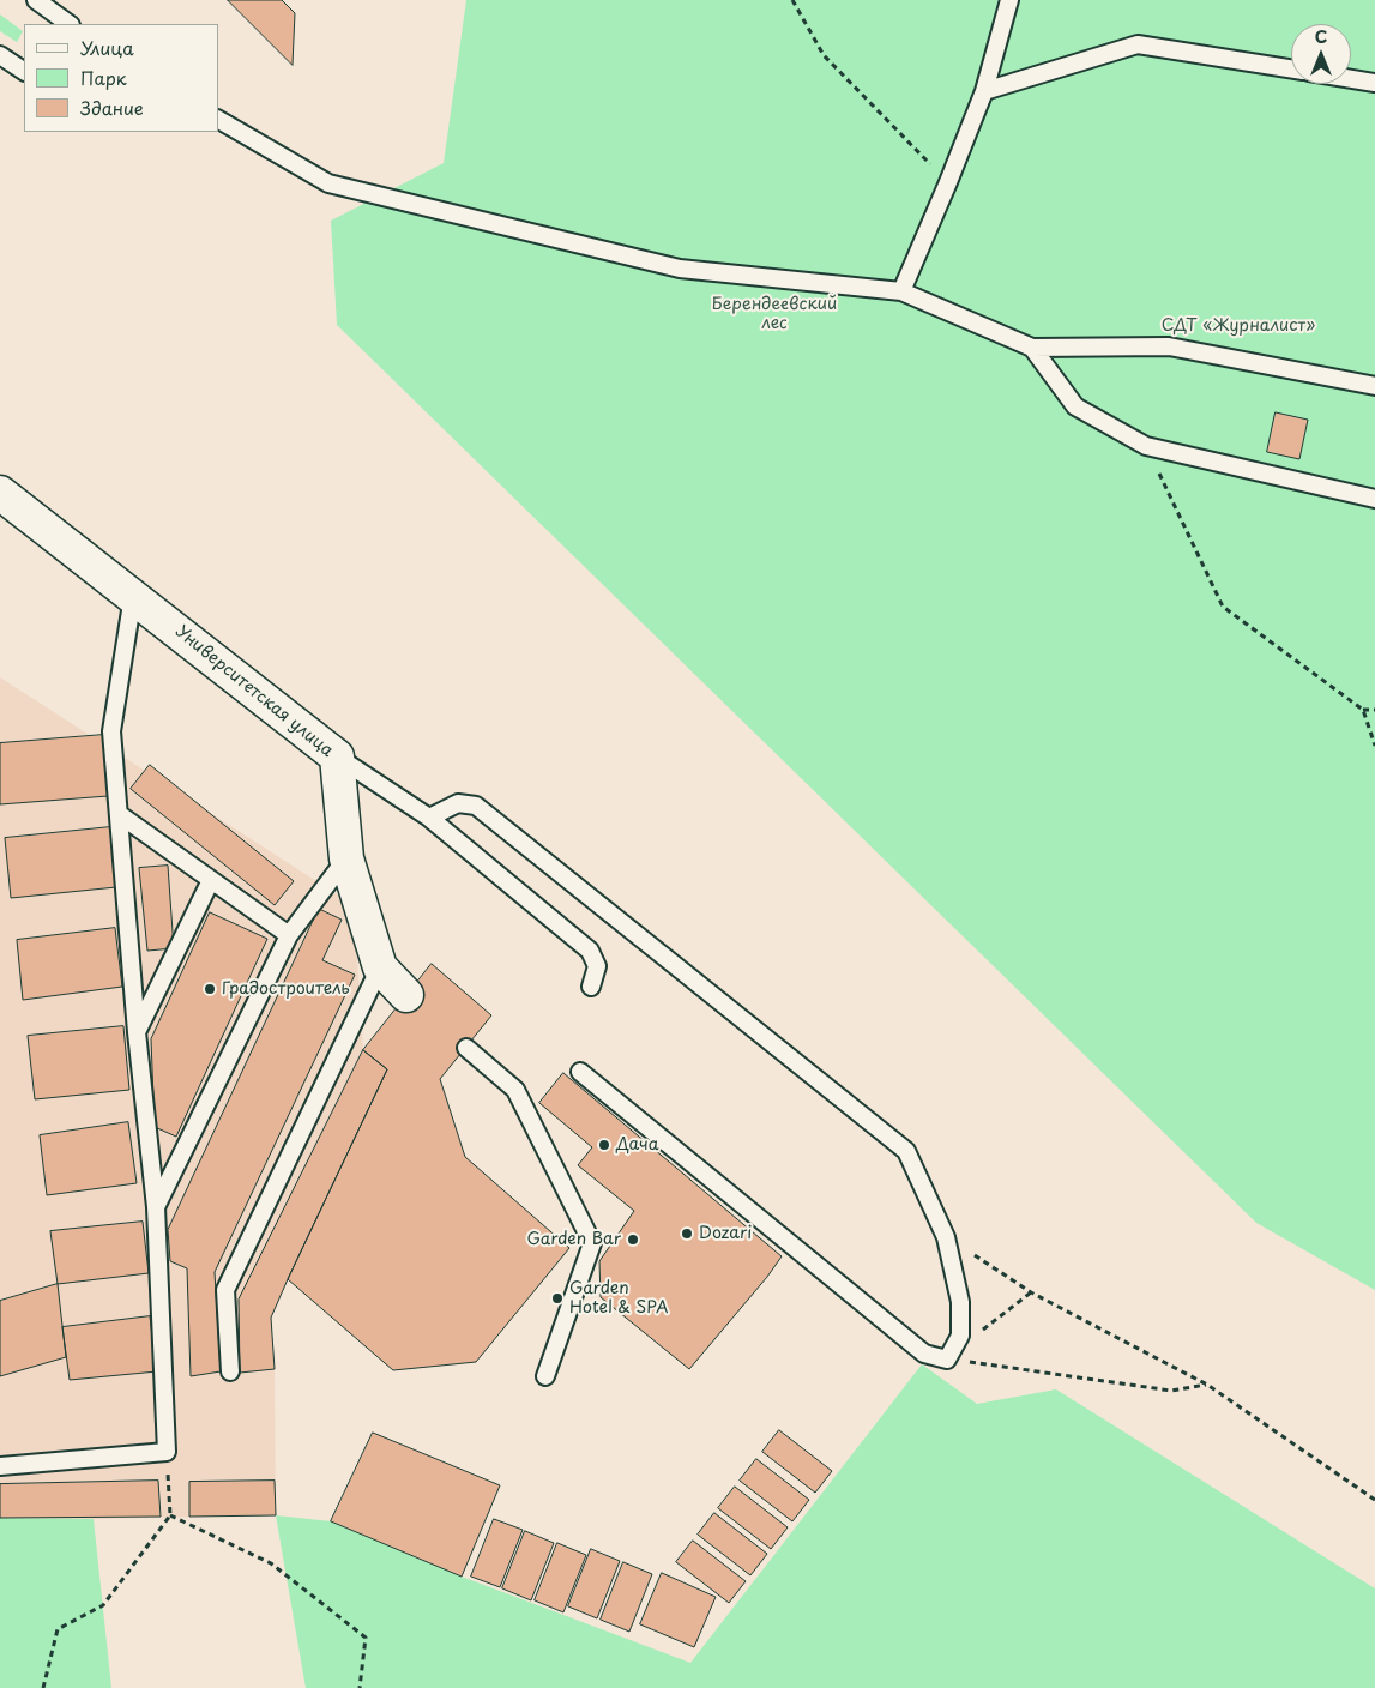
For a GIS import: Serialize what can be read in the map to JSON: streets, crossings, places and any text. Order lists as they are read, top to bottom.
{
  "streets": {
    "street": ["Университетская улица"]
  },
  "parks": ["Берендеевский лес", "СДТ «Журналист»"],
  "places": [
    "Градостроитель",
    "Дача",
    "Dozari",
    "Garden Bar",
    "Garden Hotel & SPA"
  ],
  "legend": ["Улица", "Парк", "Здание"],
  "north": "top"
}
